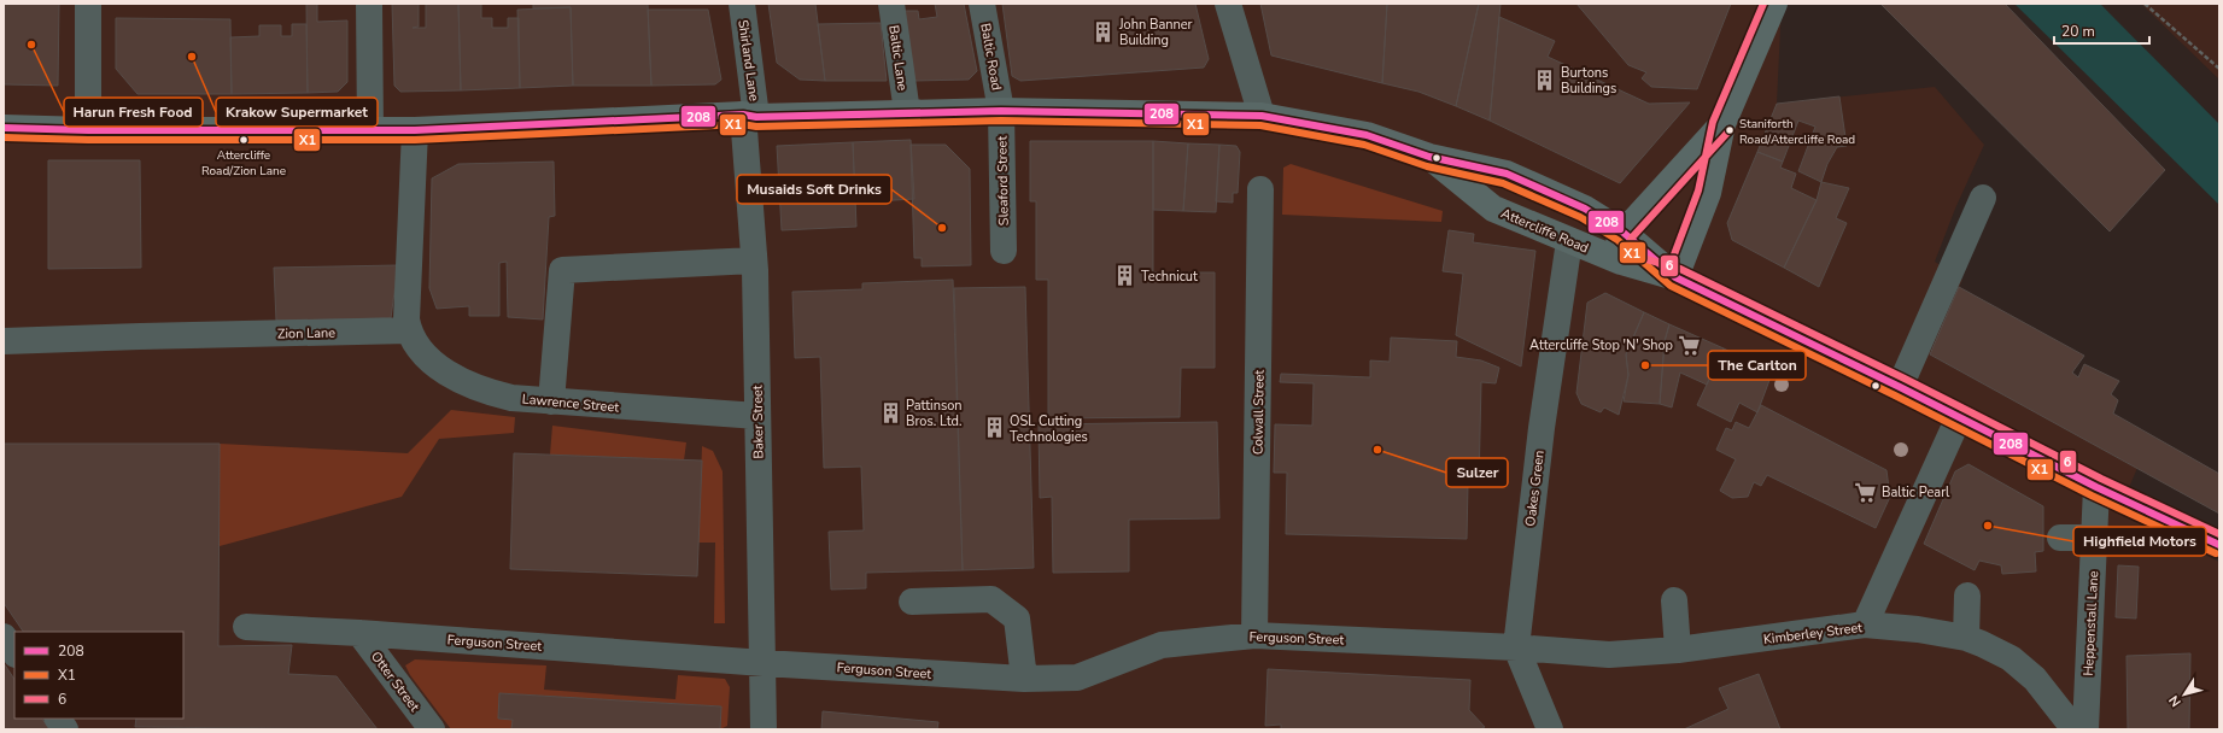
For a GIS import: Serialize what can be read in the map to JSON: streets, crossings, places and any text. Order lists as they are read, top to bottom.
{
  "streets": {
    "main road": ["Attercliffe Road"],
    "street": [
      "Baltic Road",
      "Baltic Lane",
      "Shirland Lane",
      "Sleaford Street",
      "Zion Lane",
      "Lawrence Street",
      "Colwall Street",
      "Baker Street",
      "Oakes Green",
      "Heppenstall Lane",
      "Kimberley Street",
      "Ferguson Street",
      "Otter Street"
    ]
  },
  "crossings": [
    ["Baltic Road", "Sleaford Street"],
    ["Baltic Road", "Attercliffe Road"],
    ["Baltic Lane", "Attercliffe Road"],
    ["Shirland Lane", "Attercliffe Road"],
    ["Shirland Lane", "Baker Street"],
    ["Sleaford Street", "Attercliffe Road"],
    ["Attercliffe Road", "Baker Street"],
    ["Attercliffe Road", "Oakes Green"],
    ["Attercliffe Road", "Heppenstall Lane"],
    ["Zion Lane", "Lawrence Street"],
    ["Lawrence Street", "Baker Street"],
    ["Colwall Street", "Ferguson Street"],
    ["Baker Street", "Ferguson Street"],
    ["Oakes Green", "Kimberley Street"],
    ["Oakes Green", "Ferguson Street"],
    ["Kimberley Street", "Ferguson Street"],
    ["Ferguson Street", "Otter Street"]
  ],
  "places": {
    "building": [
      "John Banner Building",
      "Burtons Buildings",
      "Technicut",
      "Pattinson Bros. Ltd.",
      "OSL Cutting Technologies"
    ],
    "other": [
      "Harun Fresh Food",
      "Krakow Supermarket",
      "Staniforth Road/Attercliffe Road",
      "Attercliffe Road/Zion Lane",
      "Musaids Soft Drinks",
      "The Carlton",
      "Sulzer",
      "Highfield Motors"
    ],
    "supermarket": ["Attercliffe Stop 'N' Shop", "Baltic Pearl"]
  },
  "lines": ["transit line 6", "transit line 208", "transit line X1"],
  "legend": ["208", "X1", "6"],
  "scale_bar": "20 m",
  "north": "bottom left"
}
